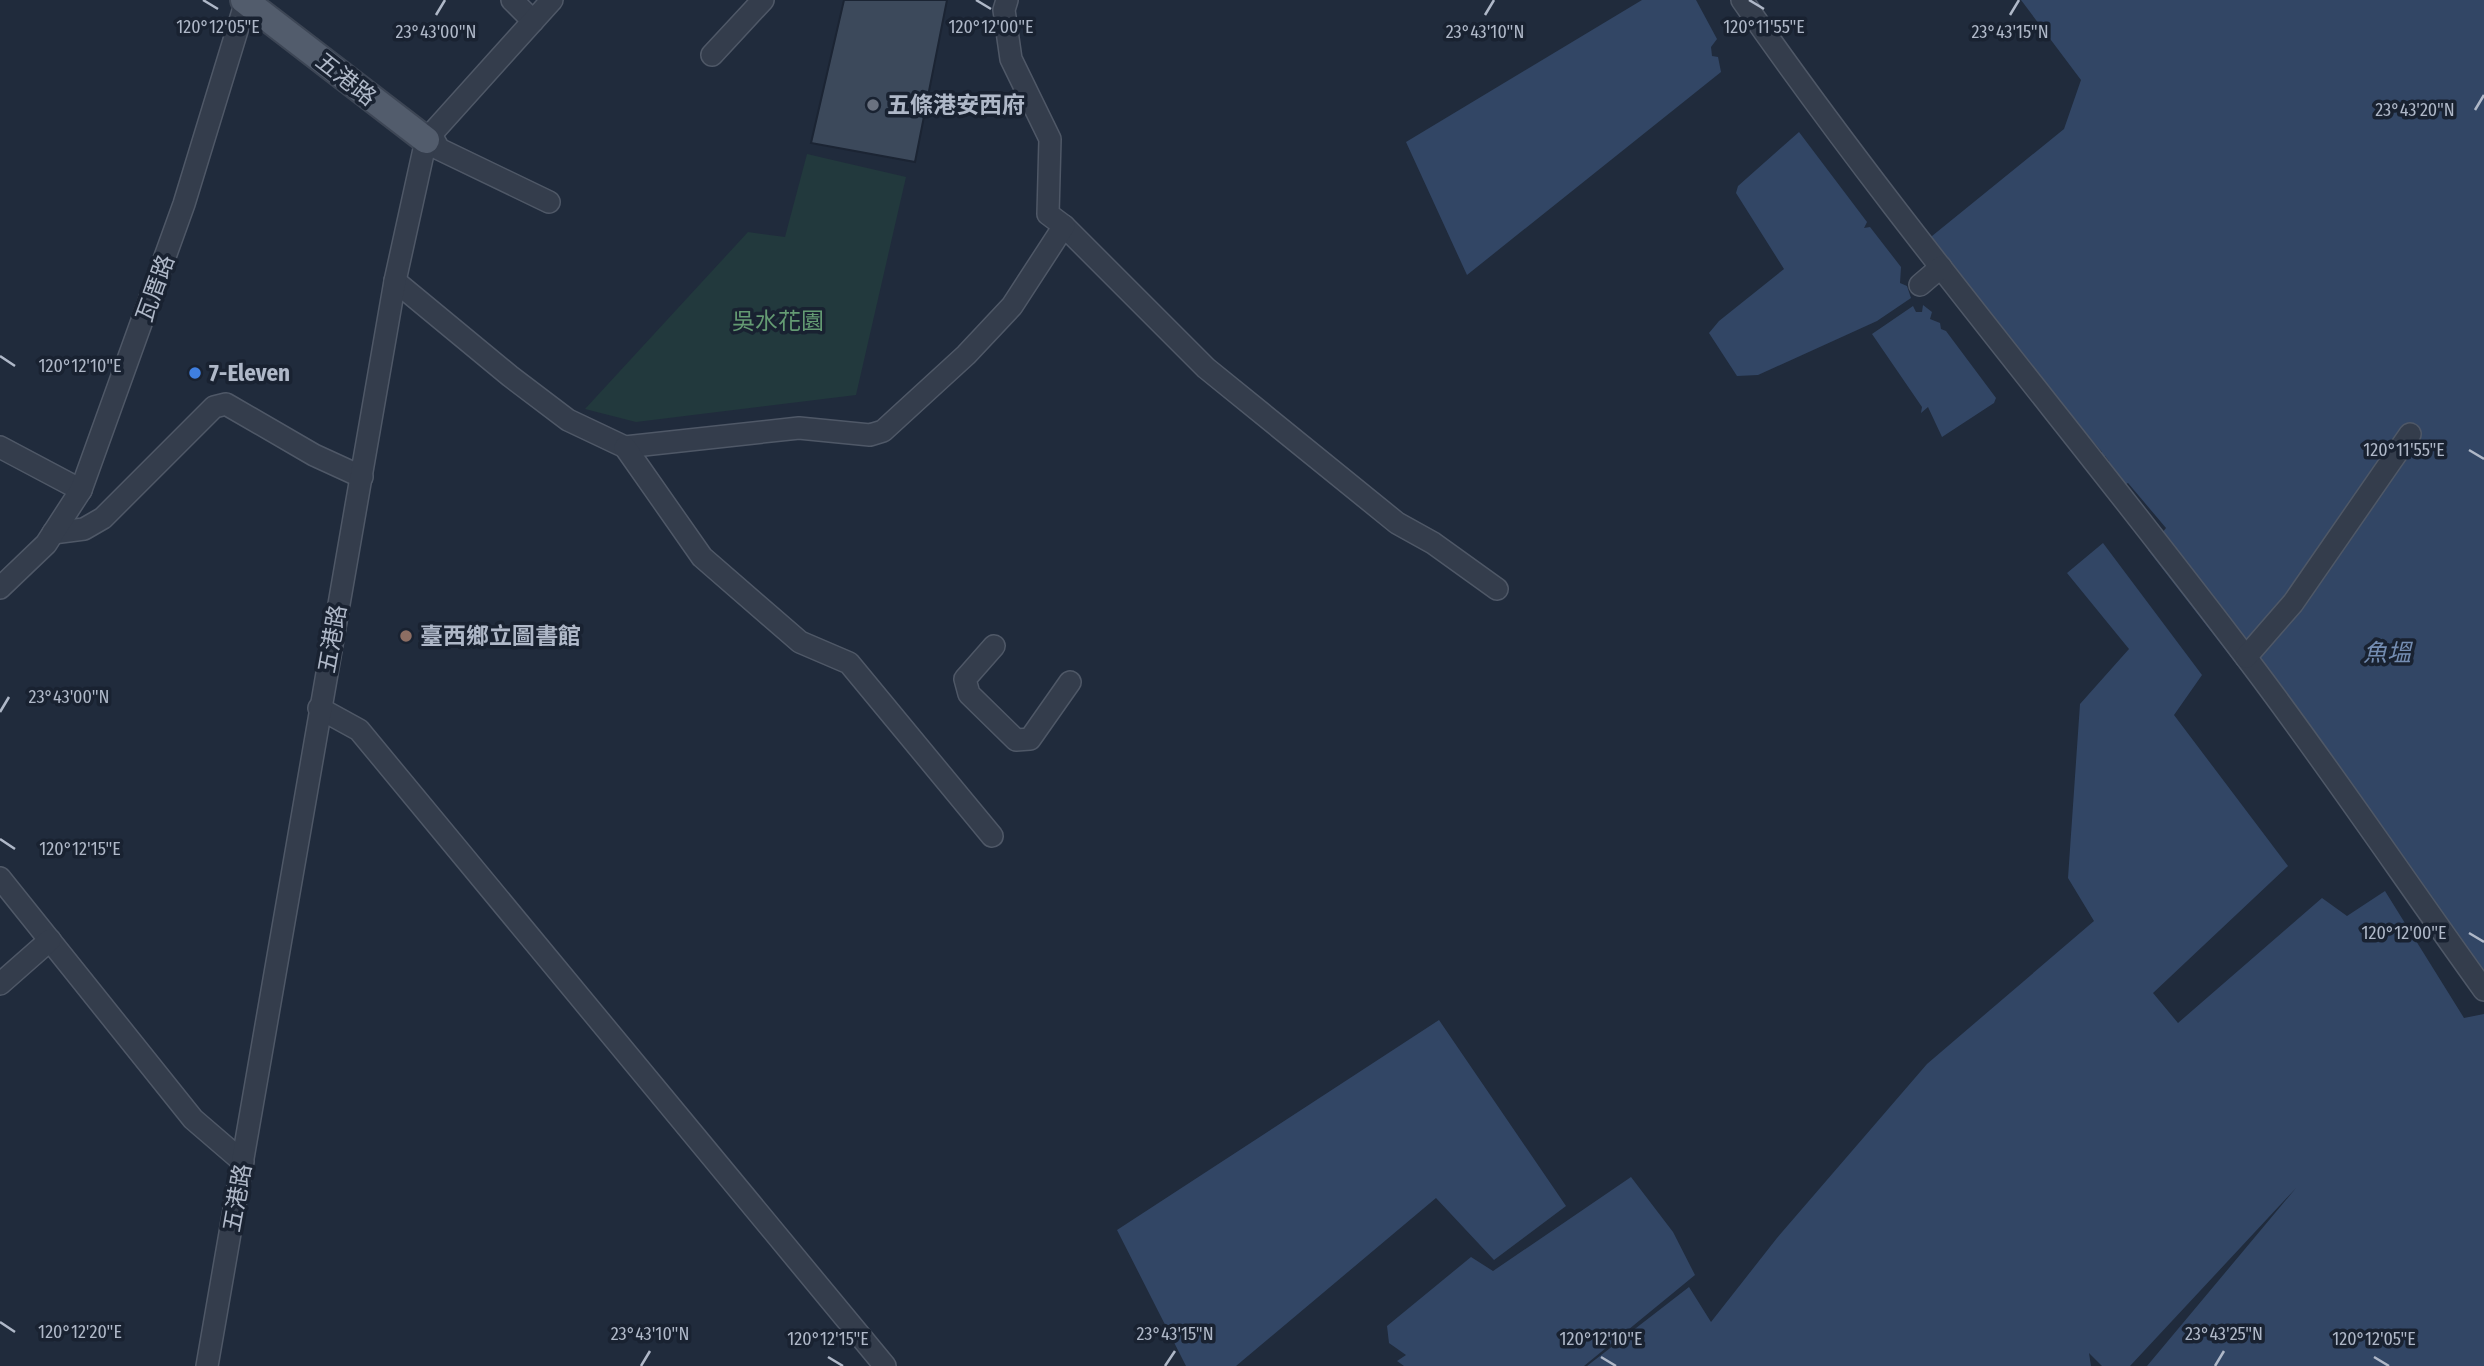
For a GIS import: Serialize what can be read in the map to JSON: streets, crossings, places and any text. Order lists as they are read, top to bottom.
{
  "streets": {
    "main road": ["五港路"],
    "street": ["瓦厝路"]
  },
  "crossings": [
    ["五港路", "瓦厝路"]
  ],
  "water": ["魚塭"],
  "parks": ["吳水花園"],
  "places": ["五條港安西府", "7-Eleven", "臺西鄉立圖書館"],
  "coordinates": [
    "120°12'05\"E",
    "120°12'00\"E",
    "120°11'55\"E",
    "23°43'00\"N",
    "23°43'10\"N",
    "23°43'15\"N",
    "23°43'20\"N",
    "120°12'10\"E",
    "120°12'15\"E",
    "120°12'20\"E",
    "23°43'25\"N"
  ]
}
